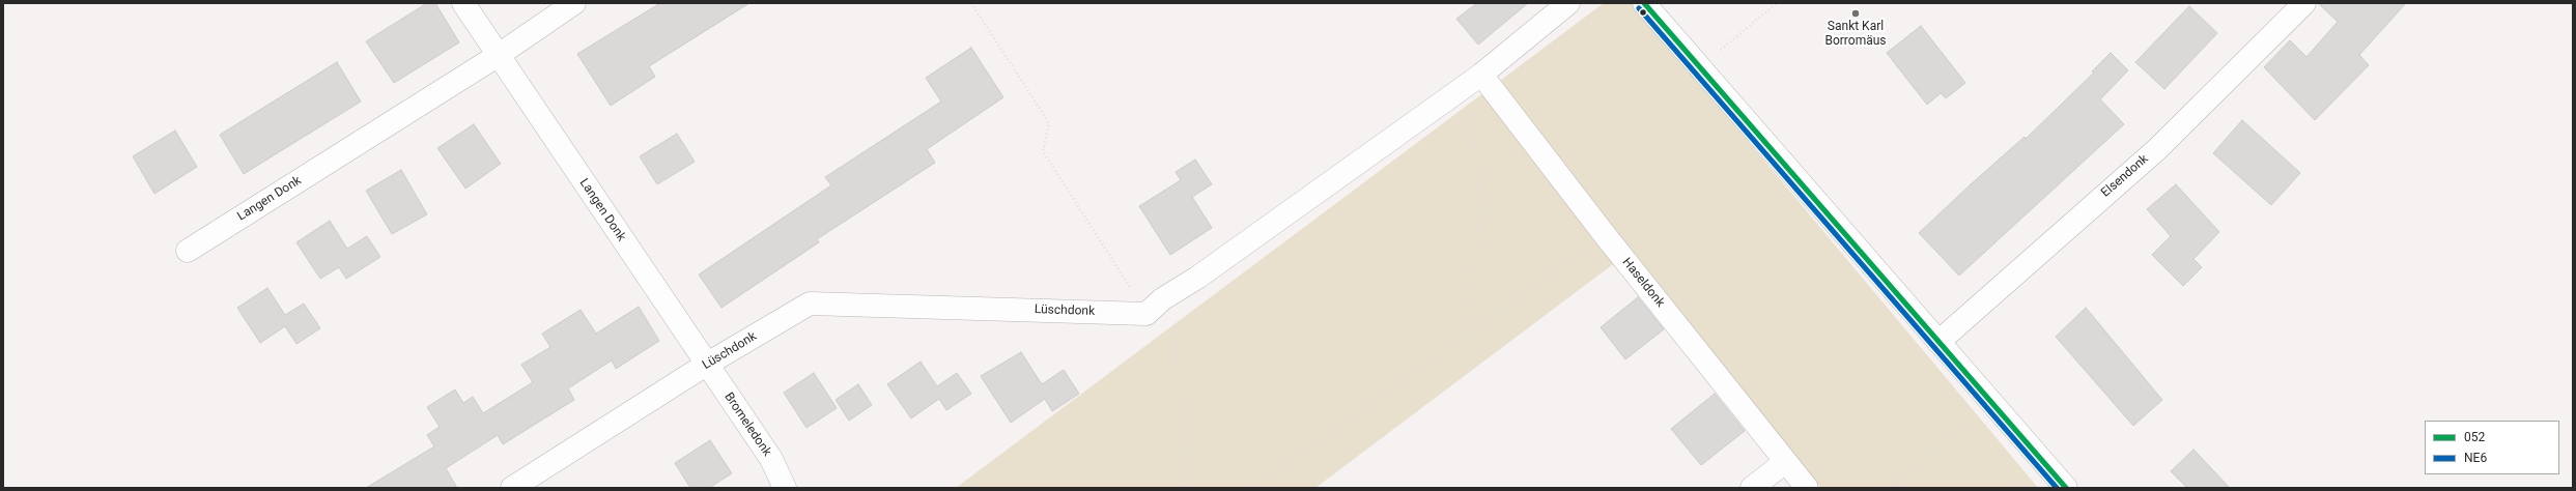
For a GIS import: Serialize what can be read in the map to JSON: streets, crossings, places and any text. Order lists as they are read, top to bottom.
{
  "streets": {
    "street": [
      "Elsendonk",
      "Langen Donk",
      "Haseldonk",
      "Lüschdonk",
      "Bromeledonk"
    ]
  },
  "crossings": [
    ["Langen Donk", "Lüschdonk"],
    ["Langen Donk", "Bromeledonk"],
    ["Lüschdonk", "Bromeledonk"]
  ],
  "places": ["Sankt Karl Borromäus"],
  "lines": ["transit line 052", "transit line NE6"],
  "legend": ["052", "NE6"]
}
